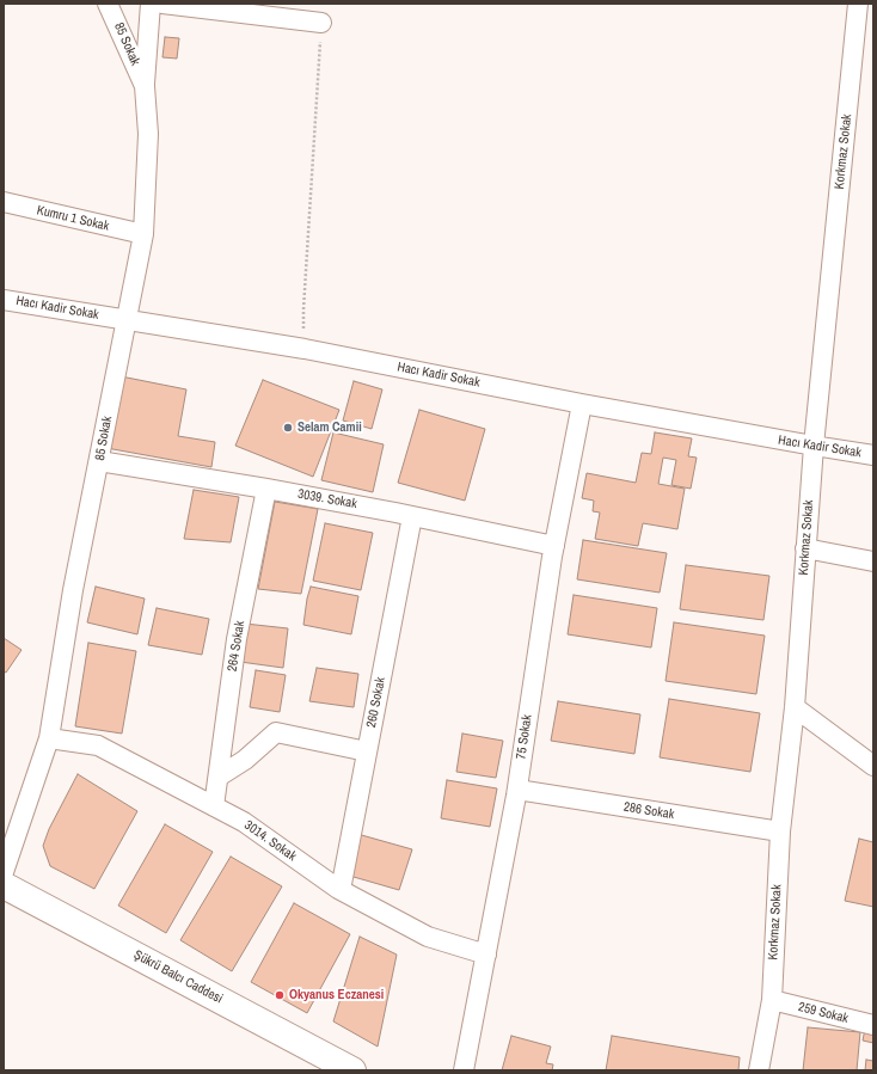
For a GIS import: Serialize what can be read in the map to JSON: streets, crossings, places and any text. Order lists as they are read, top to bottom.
{
  "streets": {
    "street": [
      "85 Sokak",
      "Korkmaz Sokak",
      "Kumru 1 Sokak",
      "Hacı Kadir Sokak",
      "3039. Sokak",
      "264 Sokak",
      "260 Sokak",
      "75 Sokak",
      "286 Sokak",
      "3014. Sokak",
      "Şükrü Balcı Caddesi",
      "259 Sokak"
    ]
  },
  "crossings": [
    ["85 Sokak", "Kumru 1 Sokak"],
    ["85 Sokak", "Hacı Kadir Sokak"],
    ["85 Sokak", "3039. Sokak"],
    ["85 Sokak", "3014. Sokak"],
    ["Korkmaz Sokak", "Hacı Kadir Sokak"],
    ["Korkmaz Sokak", "286 Sokak"],
    ["Korkmaz Sokak", "259 Sokak"],
    ["Hacı Kadir Sokak", "75 Sokak"],
    ["3039. Sokak", "264 Sokak"],
    ["3039. Sokak", "260 Sokak"],
    ["3039. Sokak", "75 Sokak"],
    ["264 Sokak", "3014. Sokak"],
    ["260 Sokak", "3014. Sokak"],
    ["75 Sokak", "286 Sokak"],
    ["75 Sokak", "3014. Sokak"]
  ],
  "places": ["Selam Camii", "Okyanus Eczanesi"]
}
